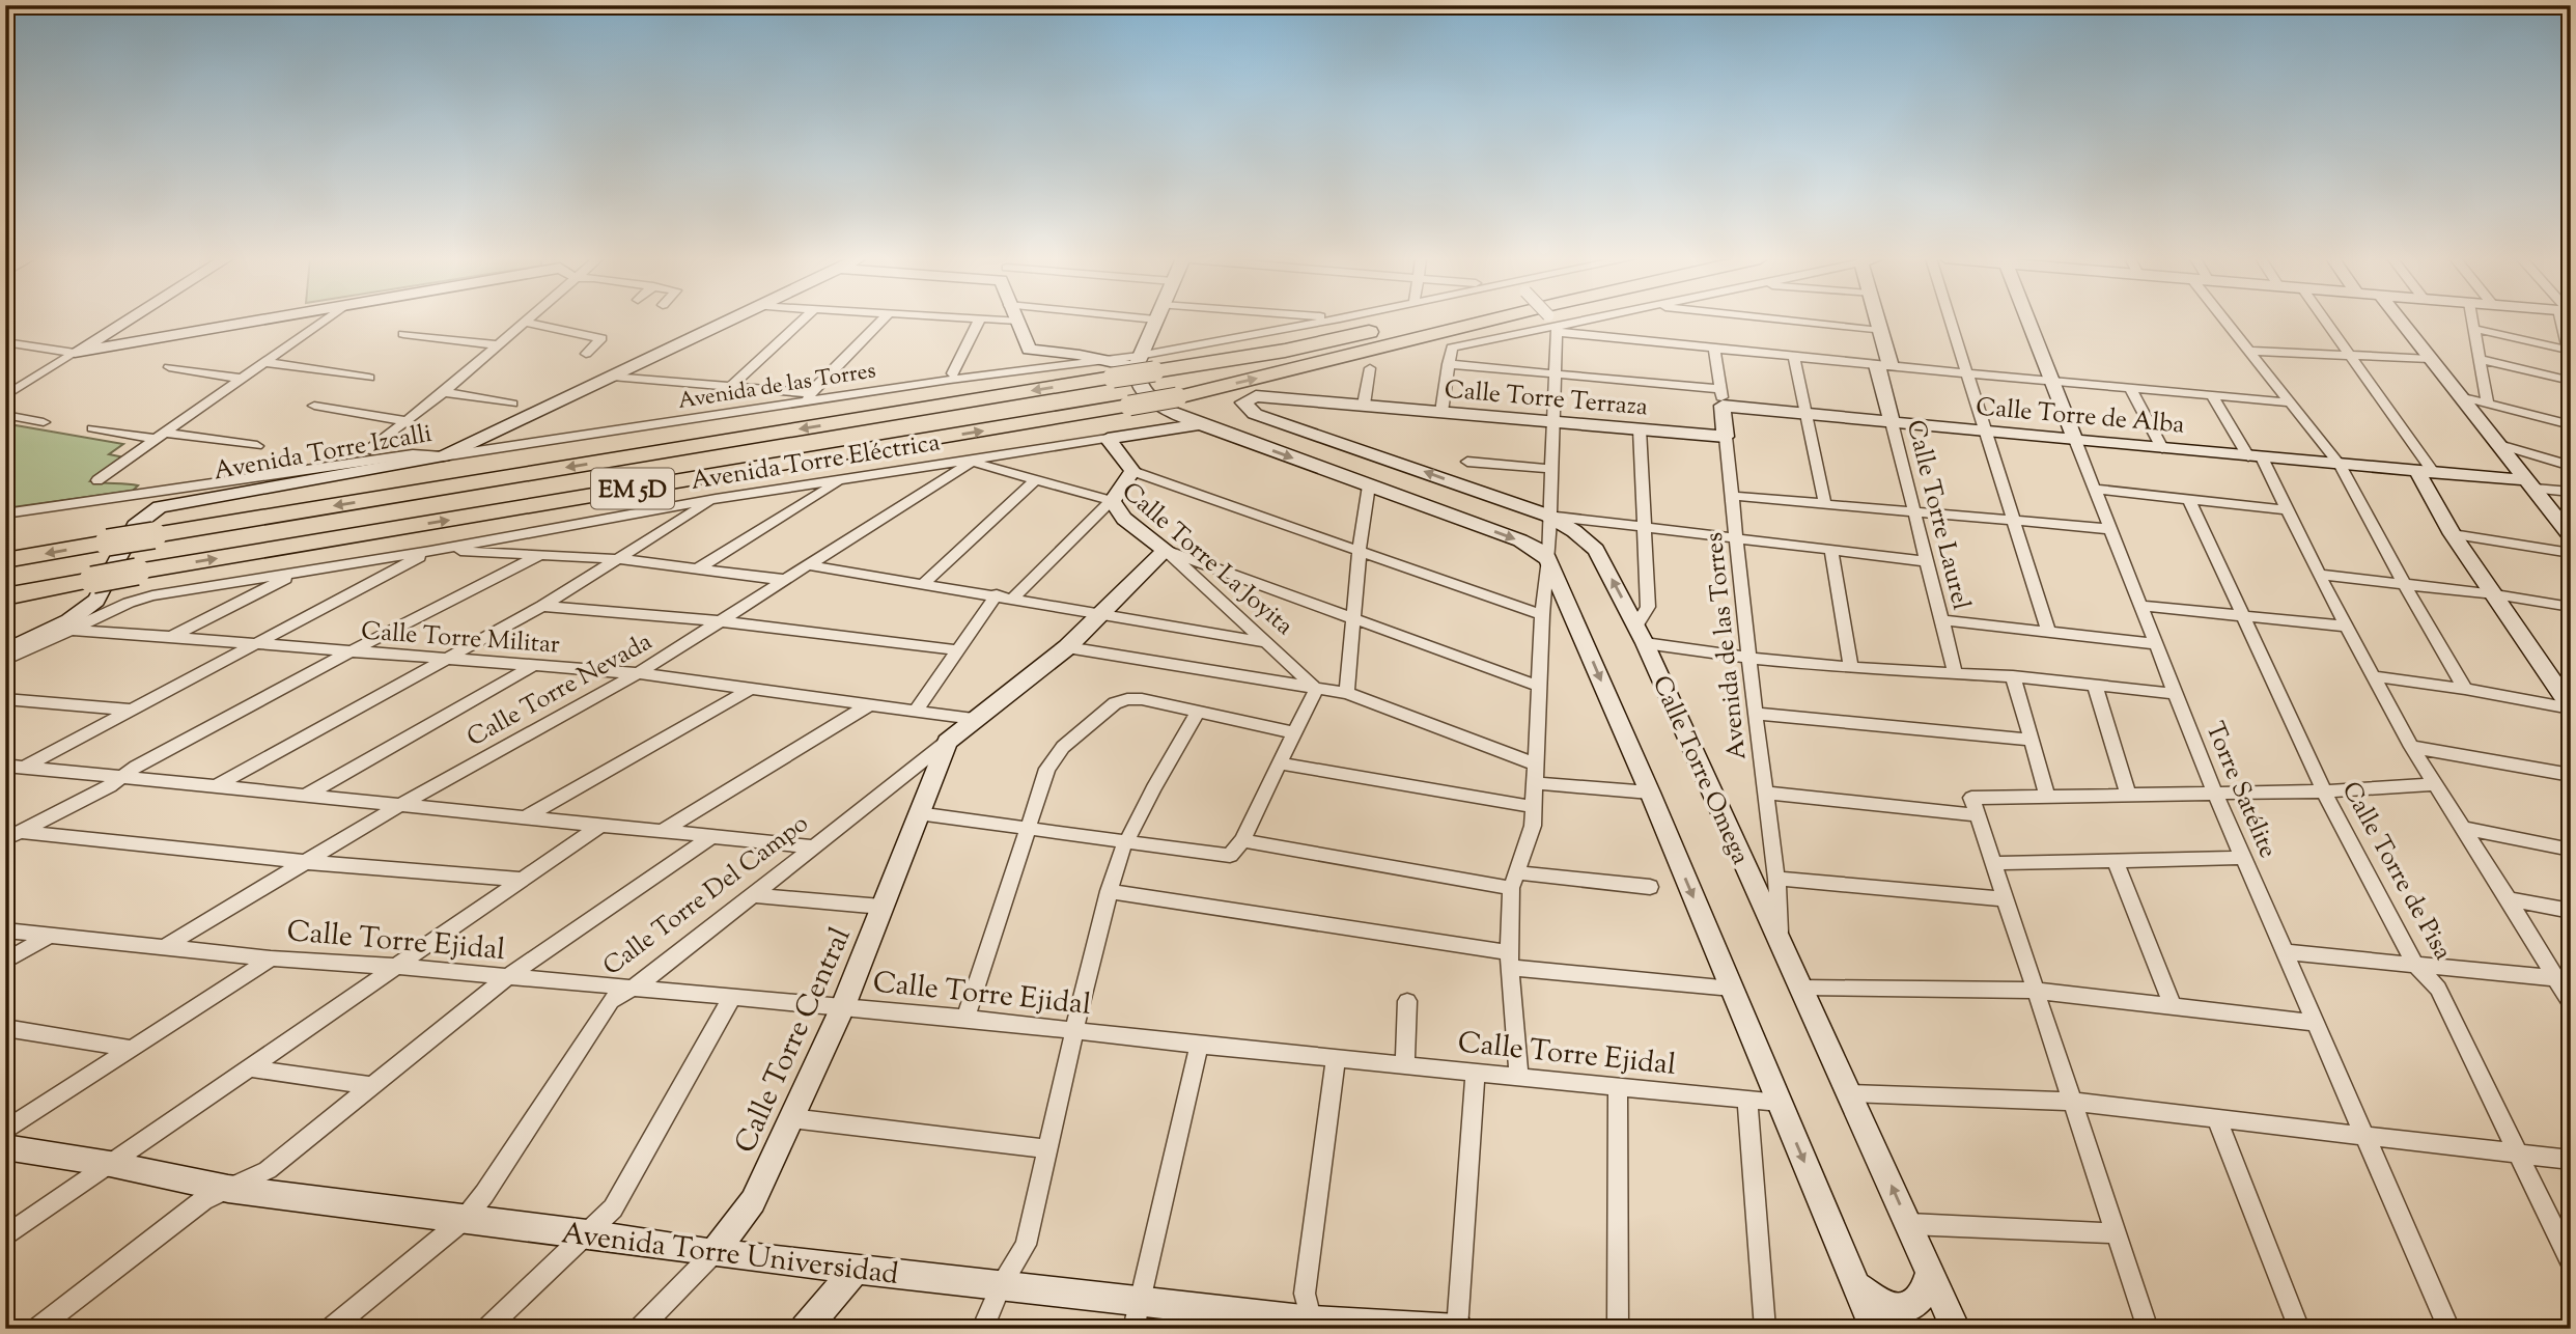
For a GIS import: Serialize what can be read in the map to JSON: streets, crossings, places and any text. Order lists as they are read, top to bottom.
{
  "streets": {
    "highway": ["EM 5D"],
    "street": [
      "Avenida de las Torres",
      "Calle Torre Terraza",
      "Calle Torre de Alba",
      "Avenida Torre Izcalli",
      "Avenida Torre Eléctrica",
      "Calle Torre Laurel",
      "Calle Torre La Joyita",
      "Calle Torre Militar",
      "Calle Torre Nevada",
      "Calle Torre Omega",
      "Torre Satélite",
      "Calle Torre de Pisa",
      "Calle Torre Del Campo",
      "Calle Torre Ejidal",
      "Calle Torre Central",
      "Avenida Torre Universidad"
    ]
  },
  "crossings": [
    ["Avenida de las Torres", "Calle Torre Terraza"],
    ["Avenida de las Torres", "Calle Torre de Alba"],
    ["Avenida de las Torres", "Avenida Torre Izcalli"],
    ["Avenida de las Torres", "EM 5D"],
    ["Avenida de las Torres", "Calle Torre Omega"],
    ["Calle Torre Terraza", "Calle Torre Omega"],
    ["Calle Torre de Alba", "Calle Torre Laurel"],
    ["Calle Torre de Alba", "Torre Satélite"],
    ["Avenida Torre Izcalli", "Avenida Torre Eléctrica"],
    ["Avenida Torre Izcalli", "Calle Torre Militar"],
    ["Avenida Torre Eléctrica", "Calle Torre La Joyita"],
    ["Avenida Torre Eléctrica", "Calle Torre Nevada"],
    ["Calle Torre La Joyita", "Calle Torre Nevada"],
    ["Calle Torre La Joyita", "Calle Torre Del Campo"],
    ["Calle Torre Militar", "Calle Torre Nevada"],
    ["Calle Torre Militar", "Calle Torre Del Campo"],
    ["Calle Torre Nevada", "Calle Torre Ejidal"],
    ["Calle Torre Del Campo", "Calle Torre Ejidal"],
    ["Calle Torre Del Campo", "Calle Torre Central"],
    ["Calle Torre Del Campo", "Avenida Torre Universidad"],
    ["Calle Torre Ejidal", "Calle Torre Central"],
    ["Calle Torre Central", "Avenida Torre Universidad"]
  ]
}
